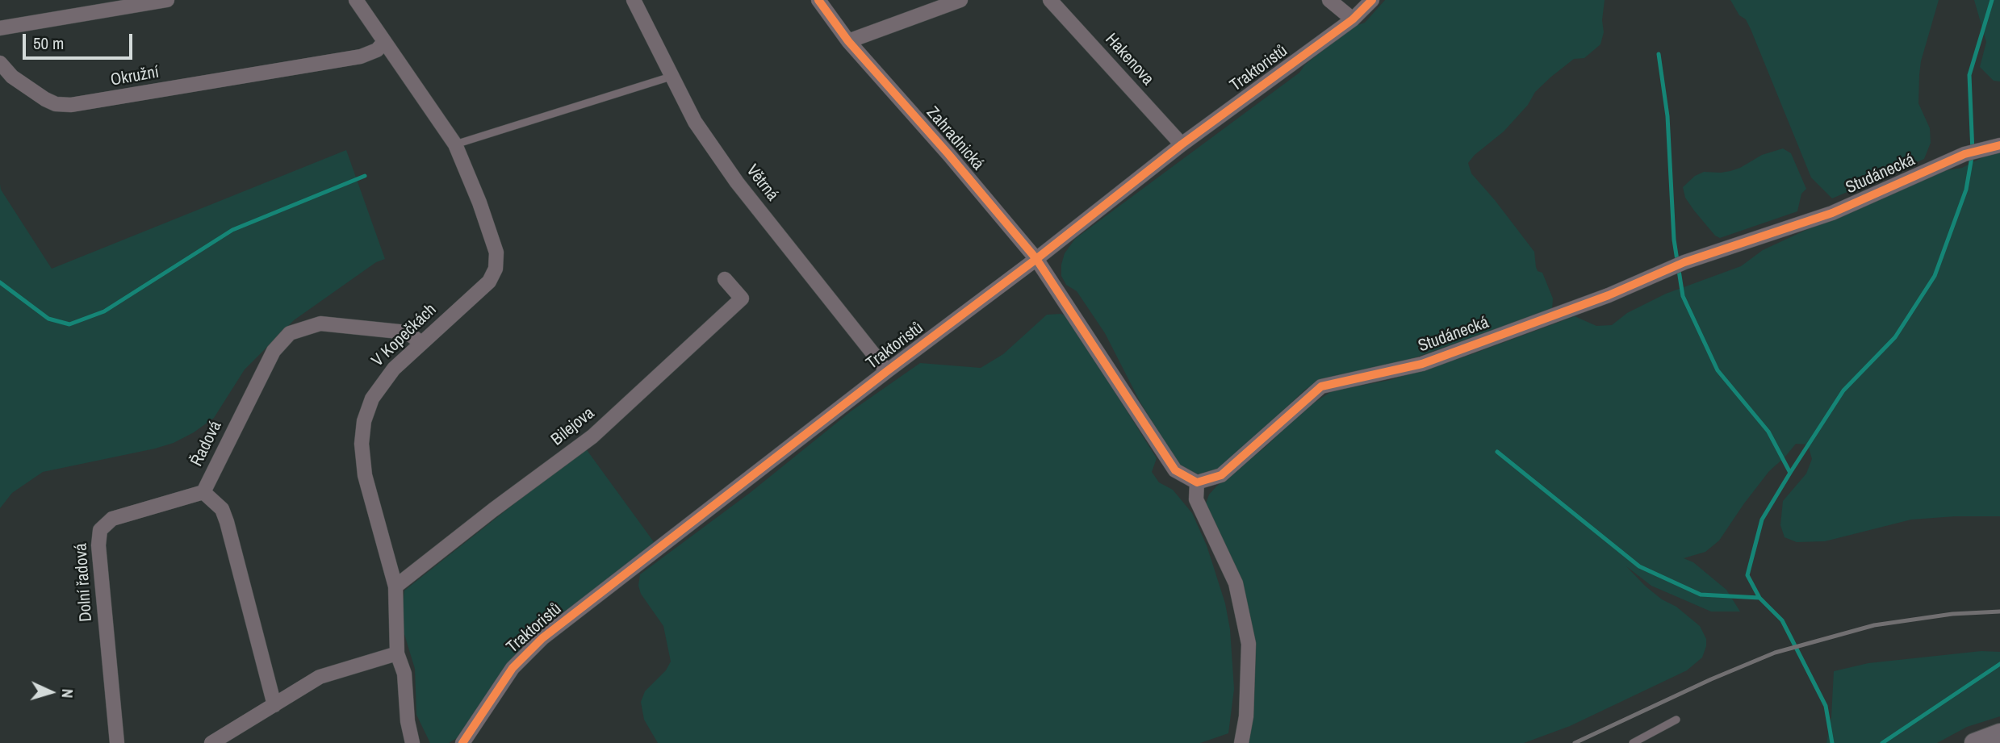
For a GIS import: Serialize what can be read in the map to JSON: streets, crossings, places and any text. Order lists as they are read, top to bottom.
{
  "streets": {
    "street": [
      "Hakenova",
      "Traktoristů",
      "Okružní",
      "Zahradnická",
      "Studánecká",
      "Větrná",
      "V Kopečkách",
      "Bilejova",
      "Řadová",
      "Dolní řadová"
    ]
  },
  "crossings": [
    ["Hakenova", "Traktoristů"],
    ["Traktoristů", "Zahradnická"],
    ["Traktoristů", "Větrná"],
    ["Okružní", "V Kopečkách"],
    ["V Kopečkách", "Bilejova"],
    ["V Kopečkách", "Řadová"],
    ["Řadová", "Dolní řadová"]
  ],
  "scale_bar": "50 m",
  "north": "right"
}
